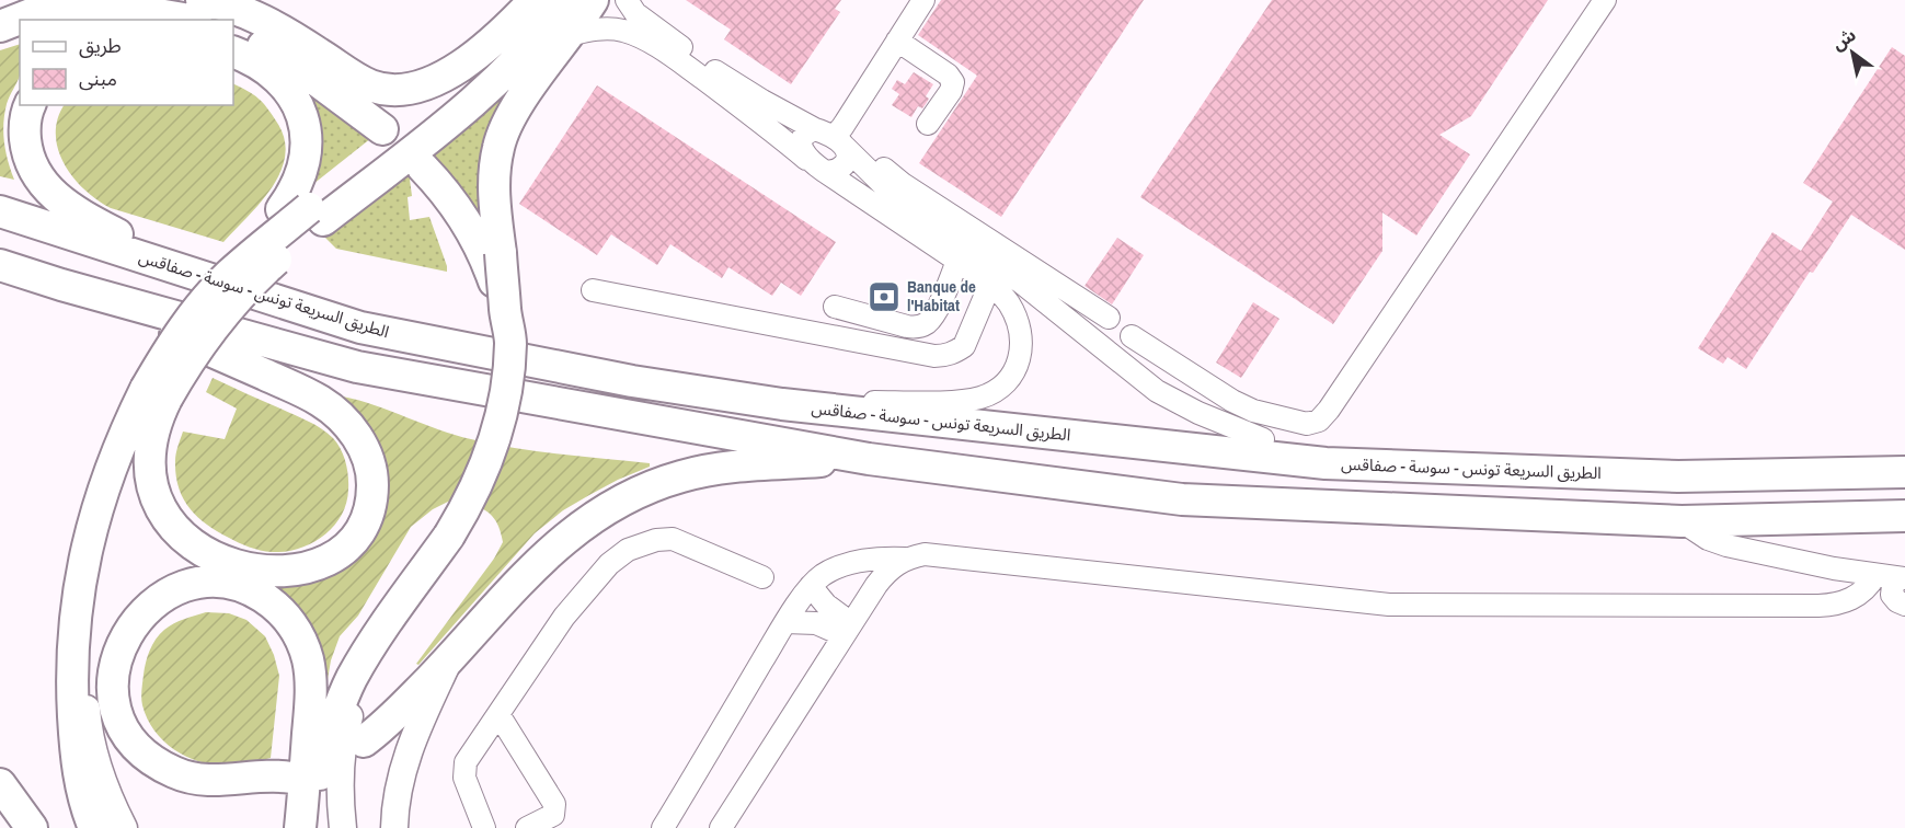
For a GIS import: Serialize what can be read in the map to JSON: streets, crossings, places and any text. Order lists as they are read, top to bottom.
{
  "streets": {
    "highway": ["الطريق السريعة تونس - سوسة - صفاقس"]
  },
  "places": {
    "bank": ["Banque de l'Habitat"]
  },
  "legend": ["طريق", "مبنى"],
  "north": "top left"
}
